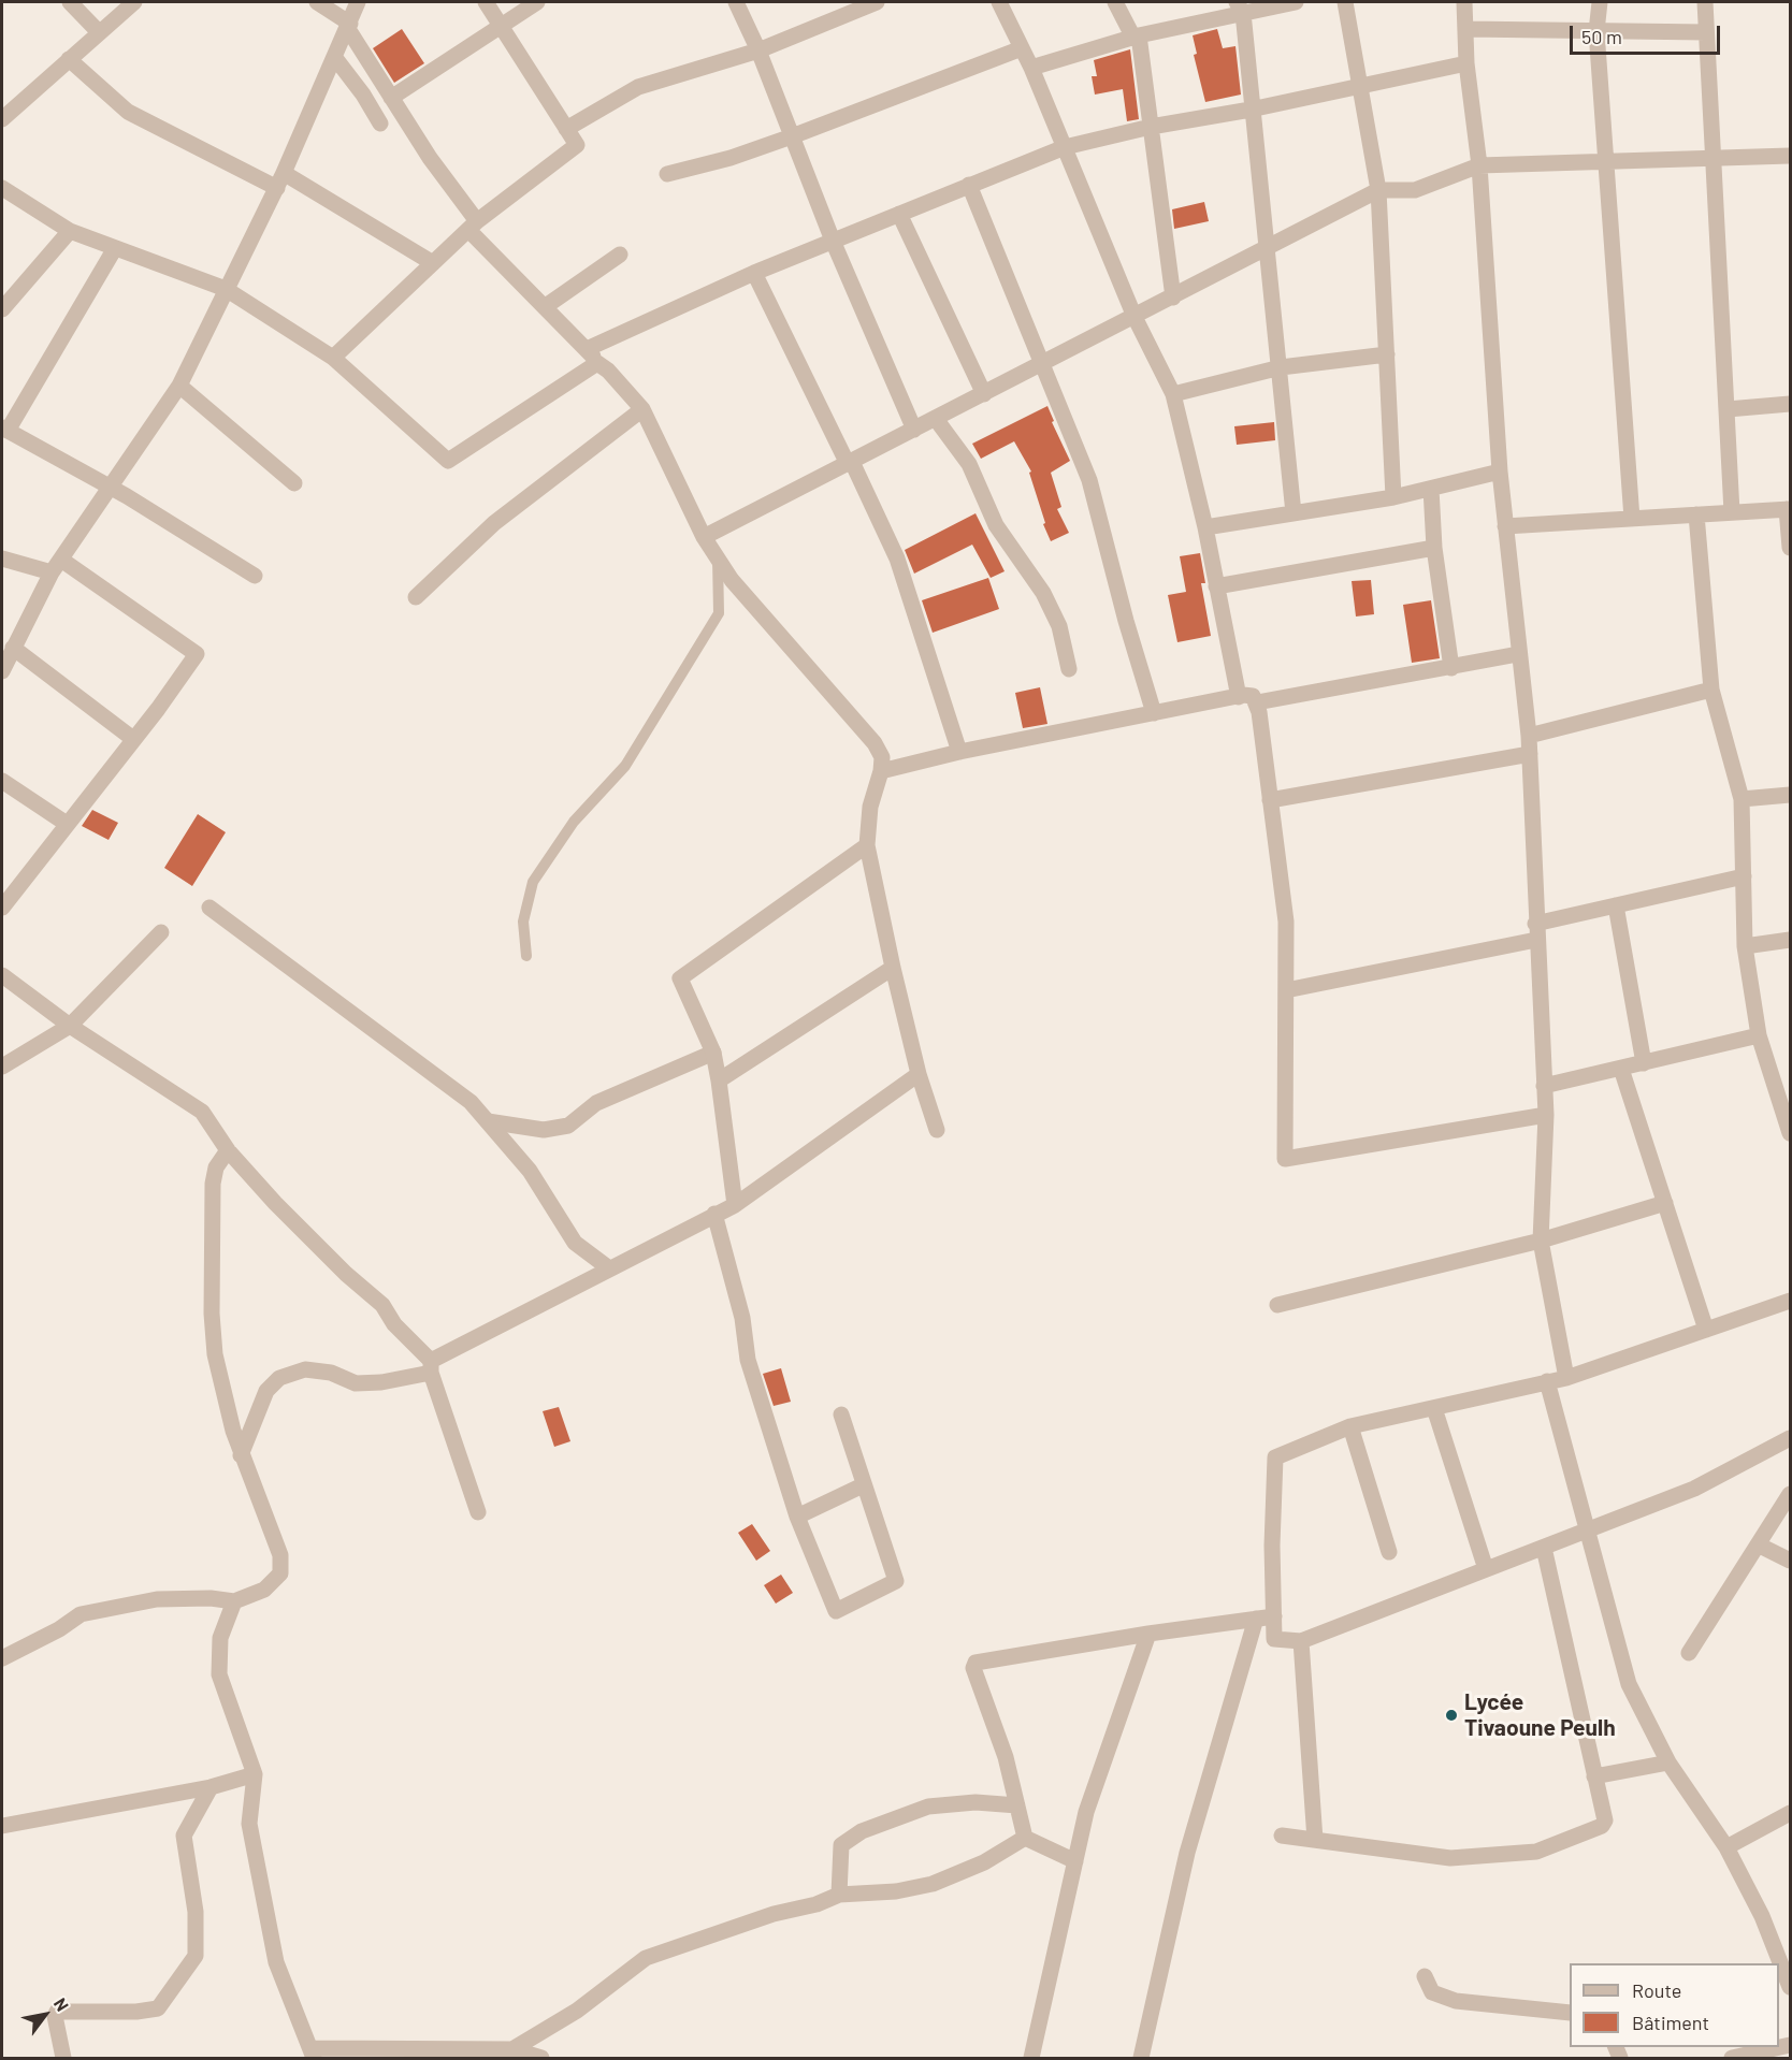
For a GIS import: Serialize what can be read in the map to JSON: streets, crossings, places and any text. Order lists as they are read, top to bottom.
{
  "places": ["Lycée Tivaoune Peulh"],
  "legend": ["Route", "Bâtiment"],
  "scale_bar": "50 m",
  "north": "top right"
}
